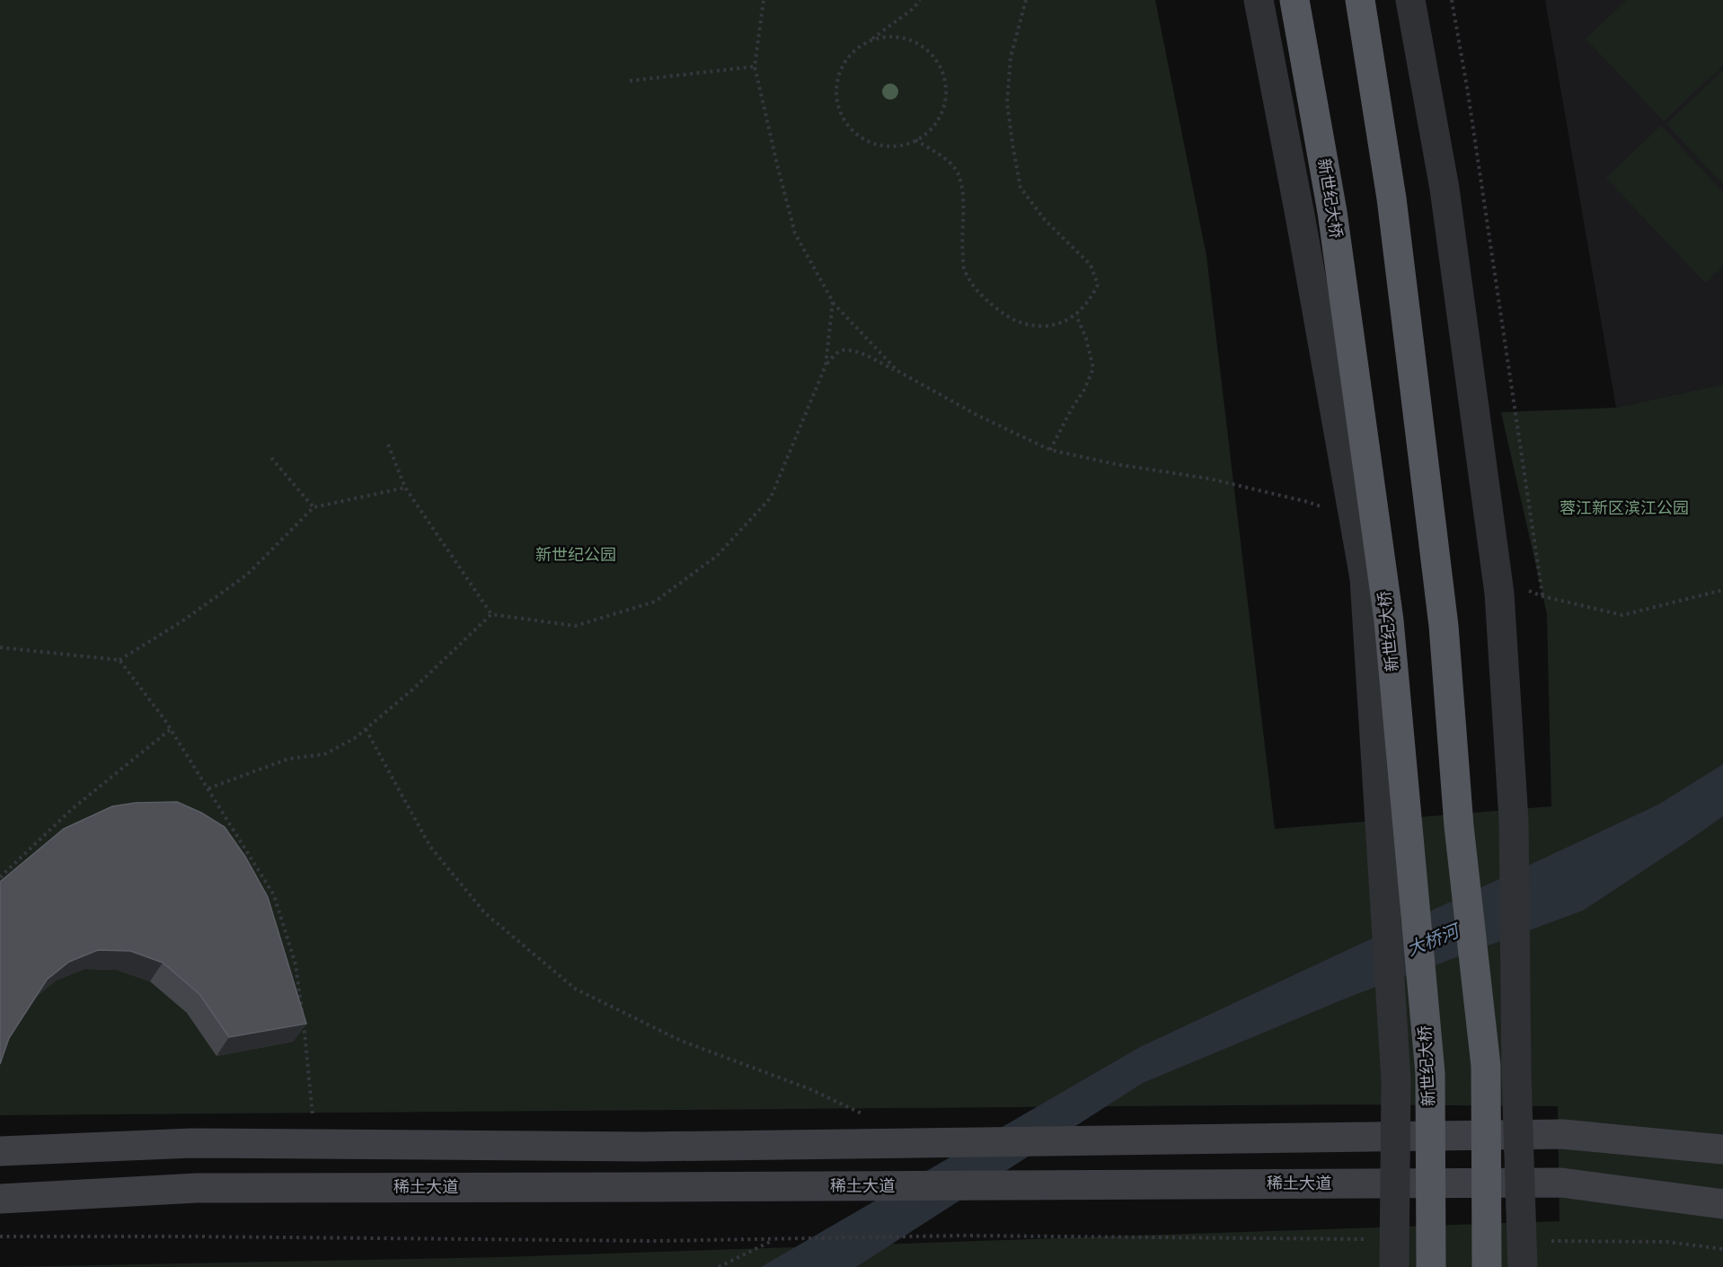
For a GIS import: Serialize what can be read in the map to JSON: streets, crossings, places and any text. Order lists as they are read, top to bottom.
{
  "streets": {
    "highway": ["新世纪大桥"],
    "main road": ["稀土大道"]
  },
  "water": ["大桥河"],
  "parks": ["蓉江新区滨江公园", "新世纪公园"]
}
